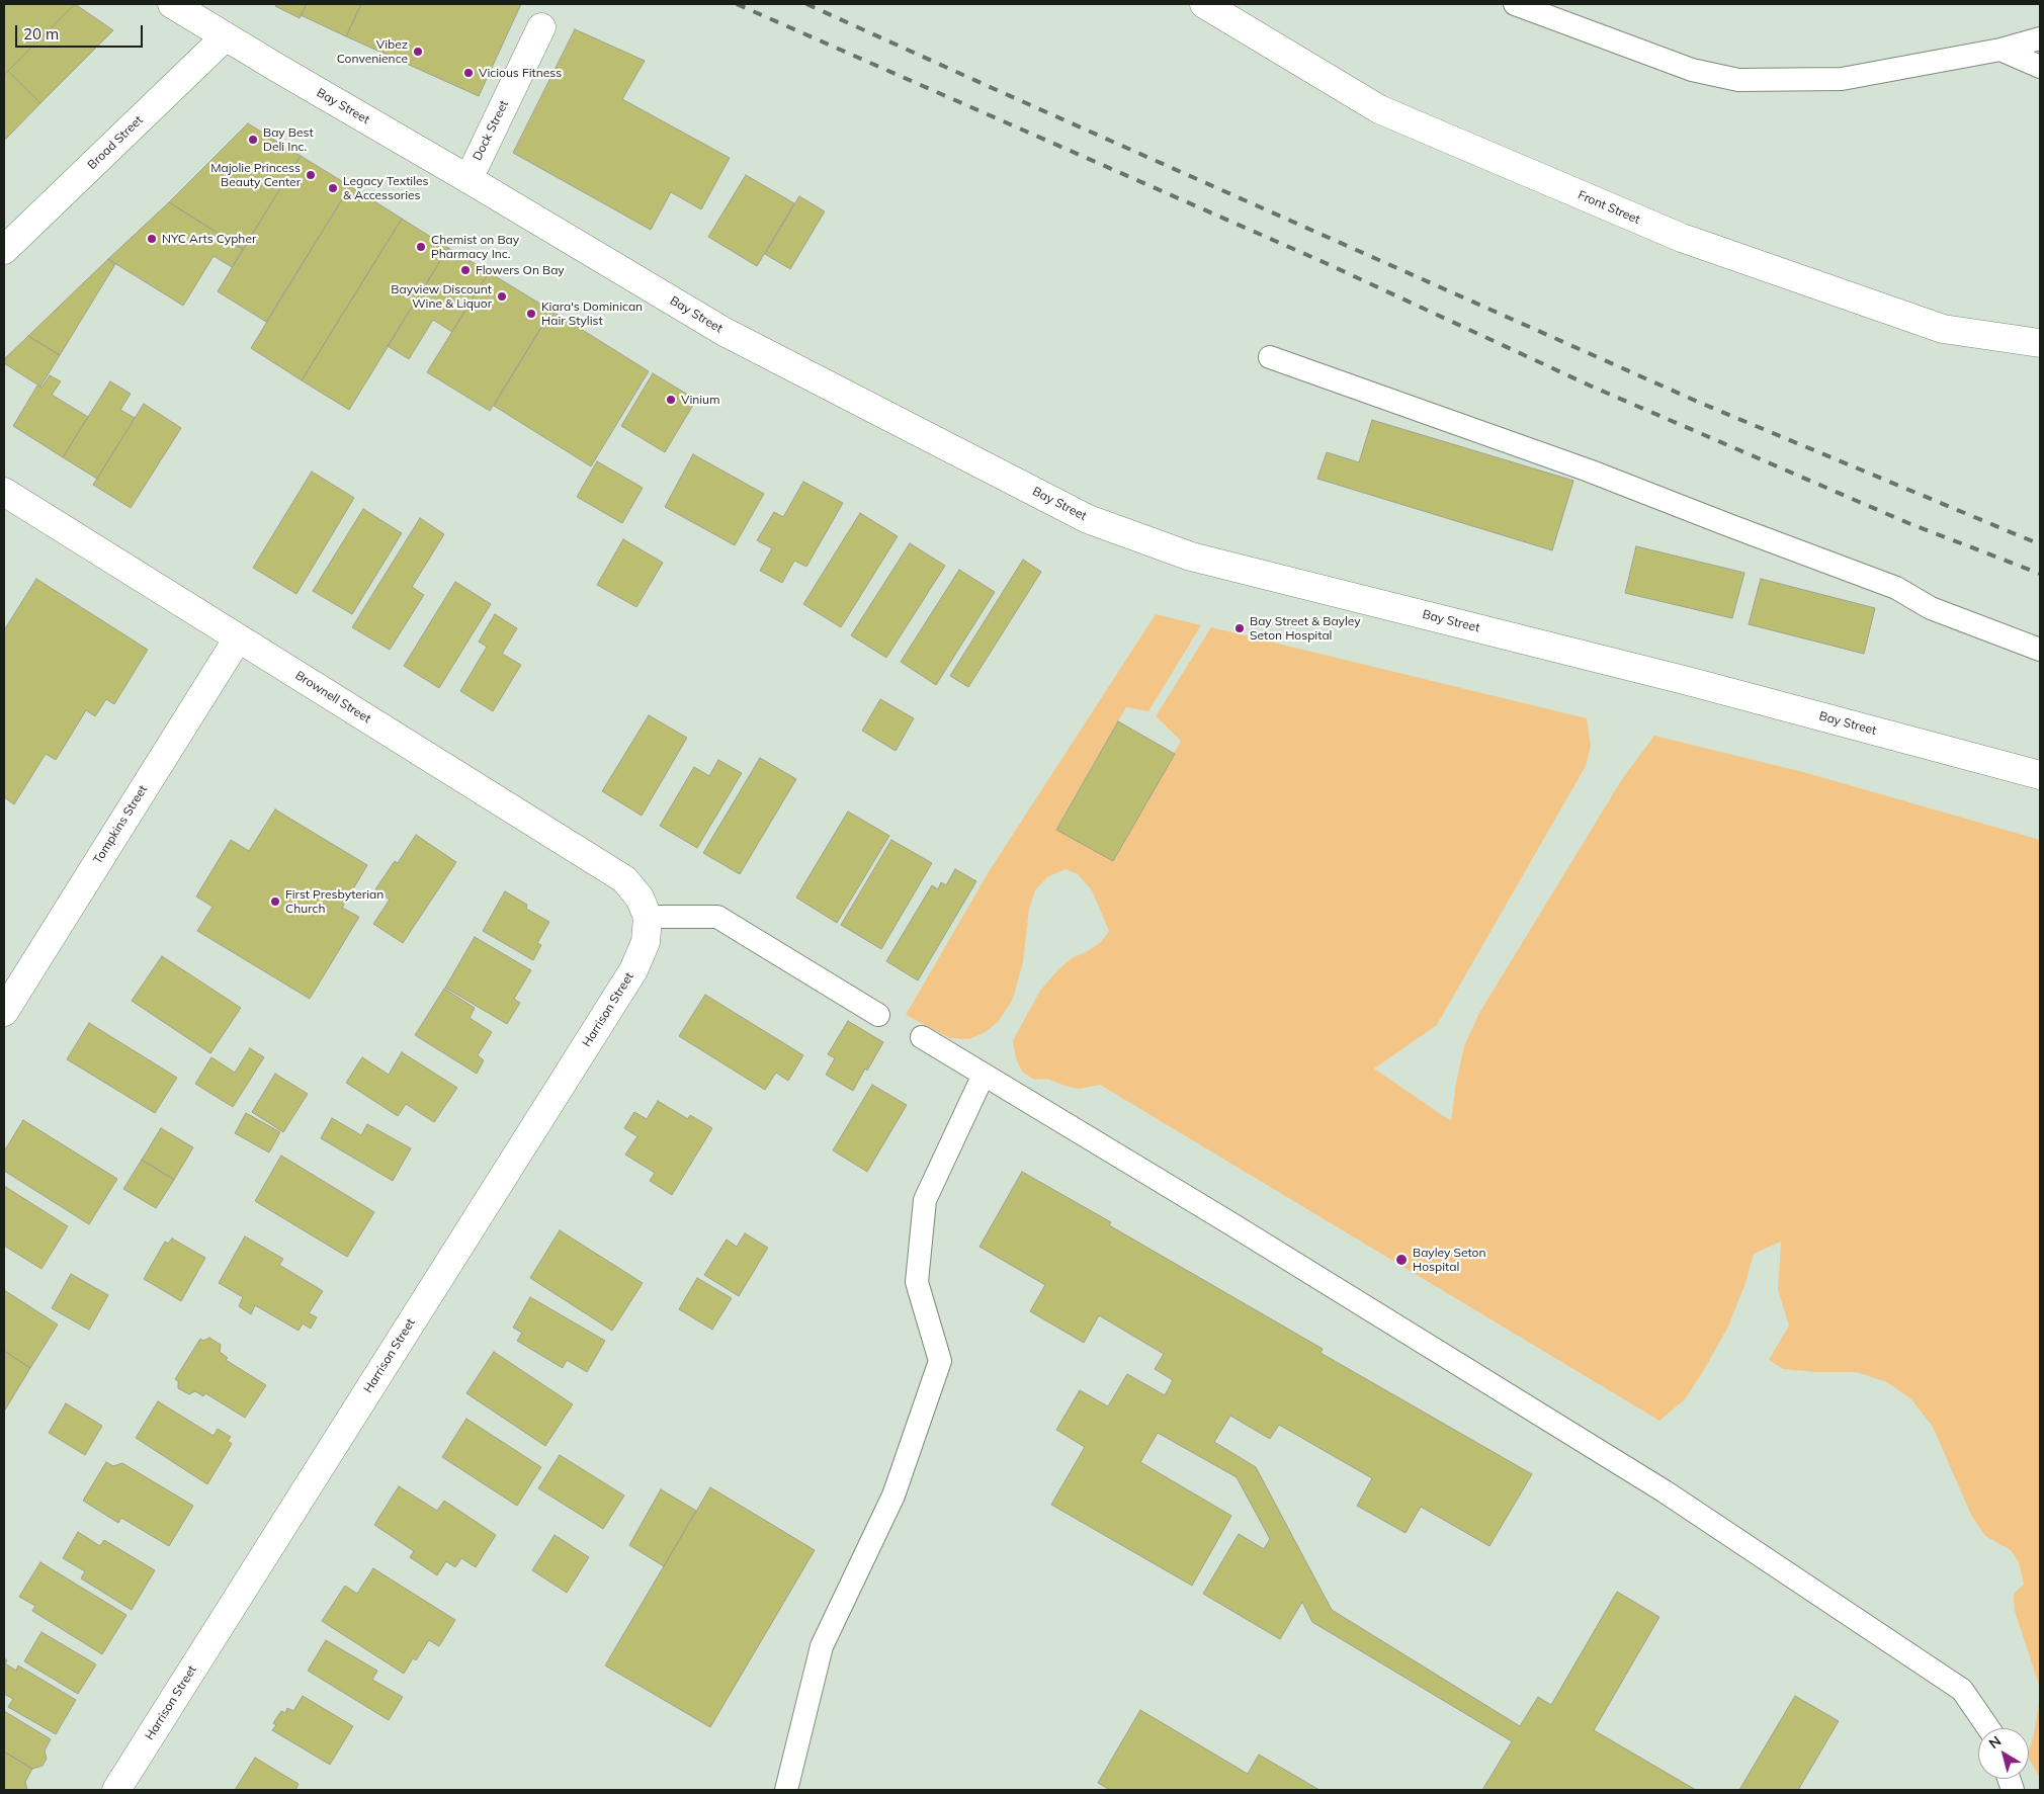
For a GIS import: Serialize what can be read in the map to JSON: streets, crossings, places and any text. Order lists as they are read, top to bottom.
{
  "streets": {
    "street": [
      "Bay Street",
      "Dock Street",
      "Broad Street",
      "Front Street",
      "Brownell Street",
      "Tompkins Street",
      "Harrison Street"
    ]
  },
  "crossings": [
    ["Bay Street", "Dock Street"],
    ["Bay Street", "Broad Street"],
    ["Brownell Street", "Tompkins Street"],
    ["Brownell Street", "Harrison Street"]
  ],
  "places": [
    "Vibez Convenience",
    "Vicious Fitness",
    "Bay Best Deli Inc.",
    "Majolie Princess Beauty Center",
    "Legacy Textiles & Accessories",
    "NYC Arts Cypher",
    "Chemist on Bay Pharmacy Inc.",
    "Flowers On Bay",
    "Bayview Discount Wine & Liquor",
    "Kiara's Dominican Hair Stylist",
    "Vinium",
    "Bay Street & Bayley Seton Hospital",
    "First Presbyterian Church",
    "Bayley Seton Hospital"
  ],
  "scale_bar": "20 m",
  "north": "top left"
}
